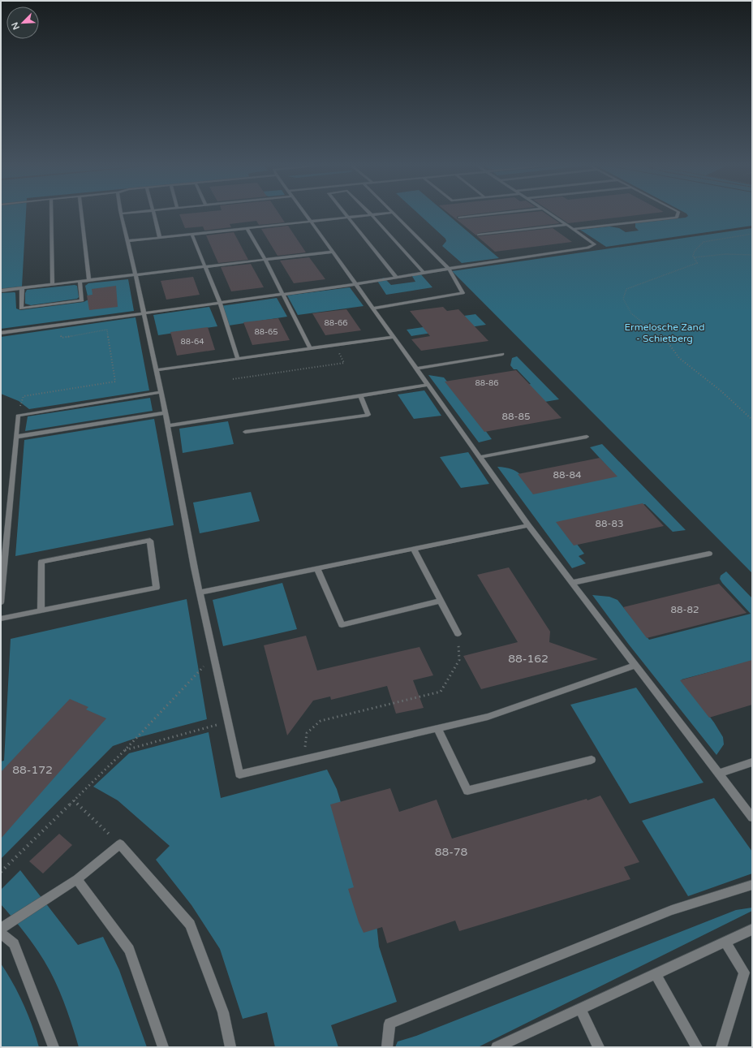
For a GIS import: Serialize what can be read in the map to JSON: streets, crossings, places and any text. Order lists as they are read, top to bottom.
{
  "parks": ["Ermelosche Zand - Schietberg"],
  "house_numbers": [
    "88-66",
    "88-65",
    "88-64",
    "88-86",
    "88-85",
    "88-84",
    "88-83",
    "88-82",
    "88-162",
    "88-172",
    "88-78"
  ],
  "north": "bottom left"
}
